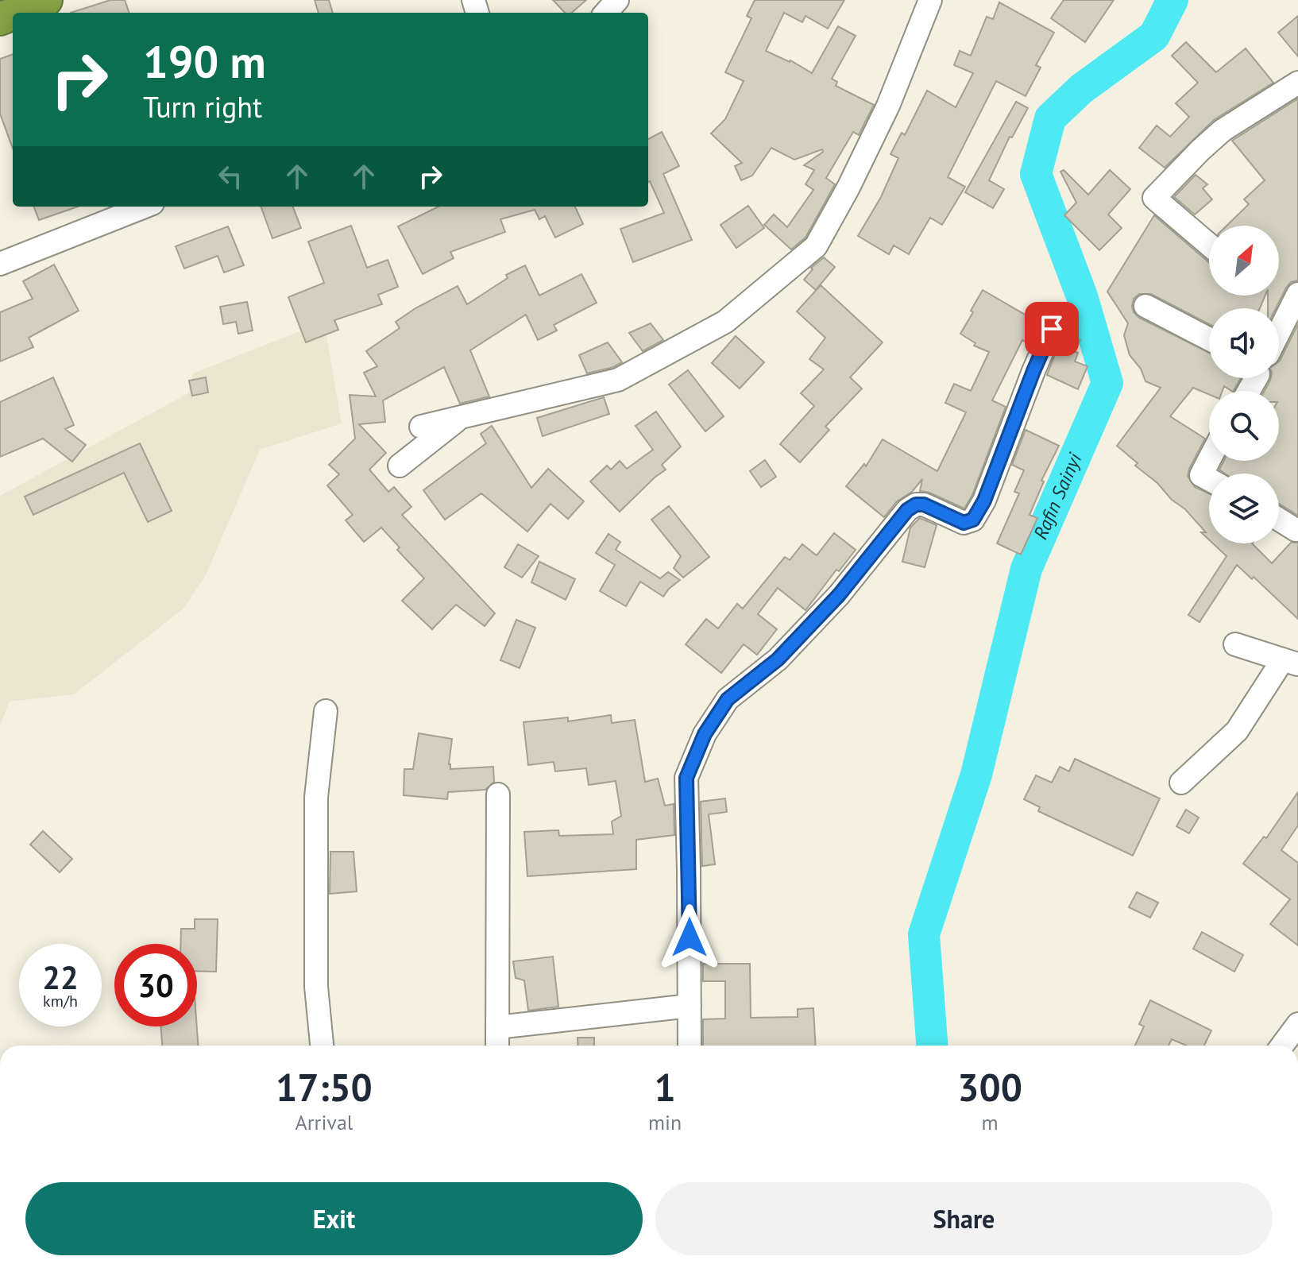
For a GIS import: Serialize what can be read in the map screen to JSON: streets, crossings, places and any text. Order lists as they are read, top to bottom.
{
  "water": ["Rafin Sainyi"],
  "north": "top right",
  "page": {
    "turn": ["190 m", "Turn right"],
    "speed": "22 km/h",
    "limit": "30",
    "eta": [
      "17:50",
      "Arrival",
      "1",
      "min",
      "300",
      "m"
    ],
    "buttons": ["Exit", "Share"]
  }
}
